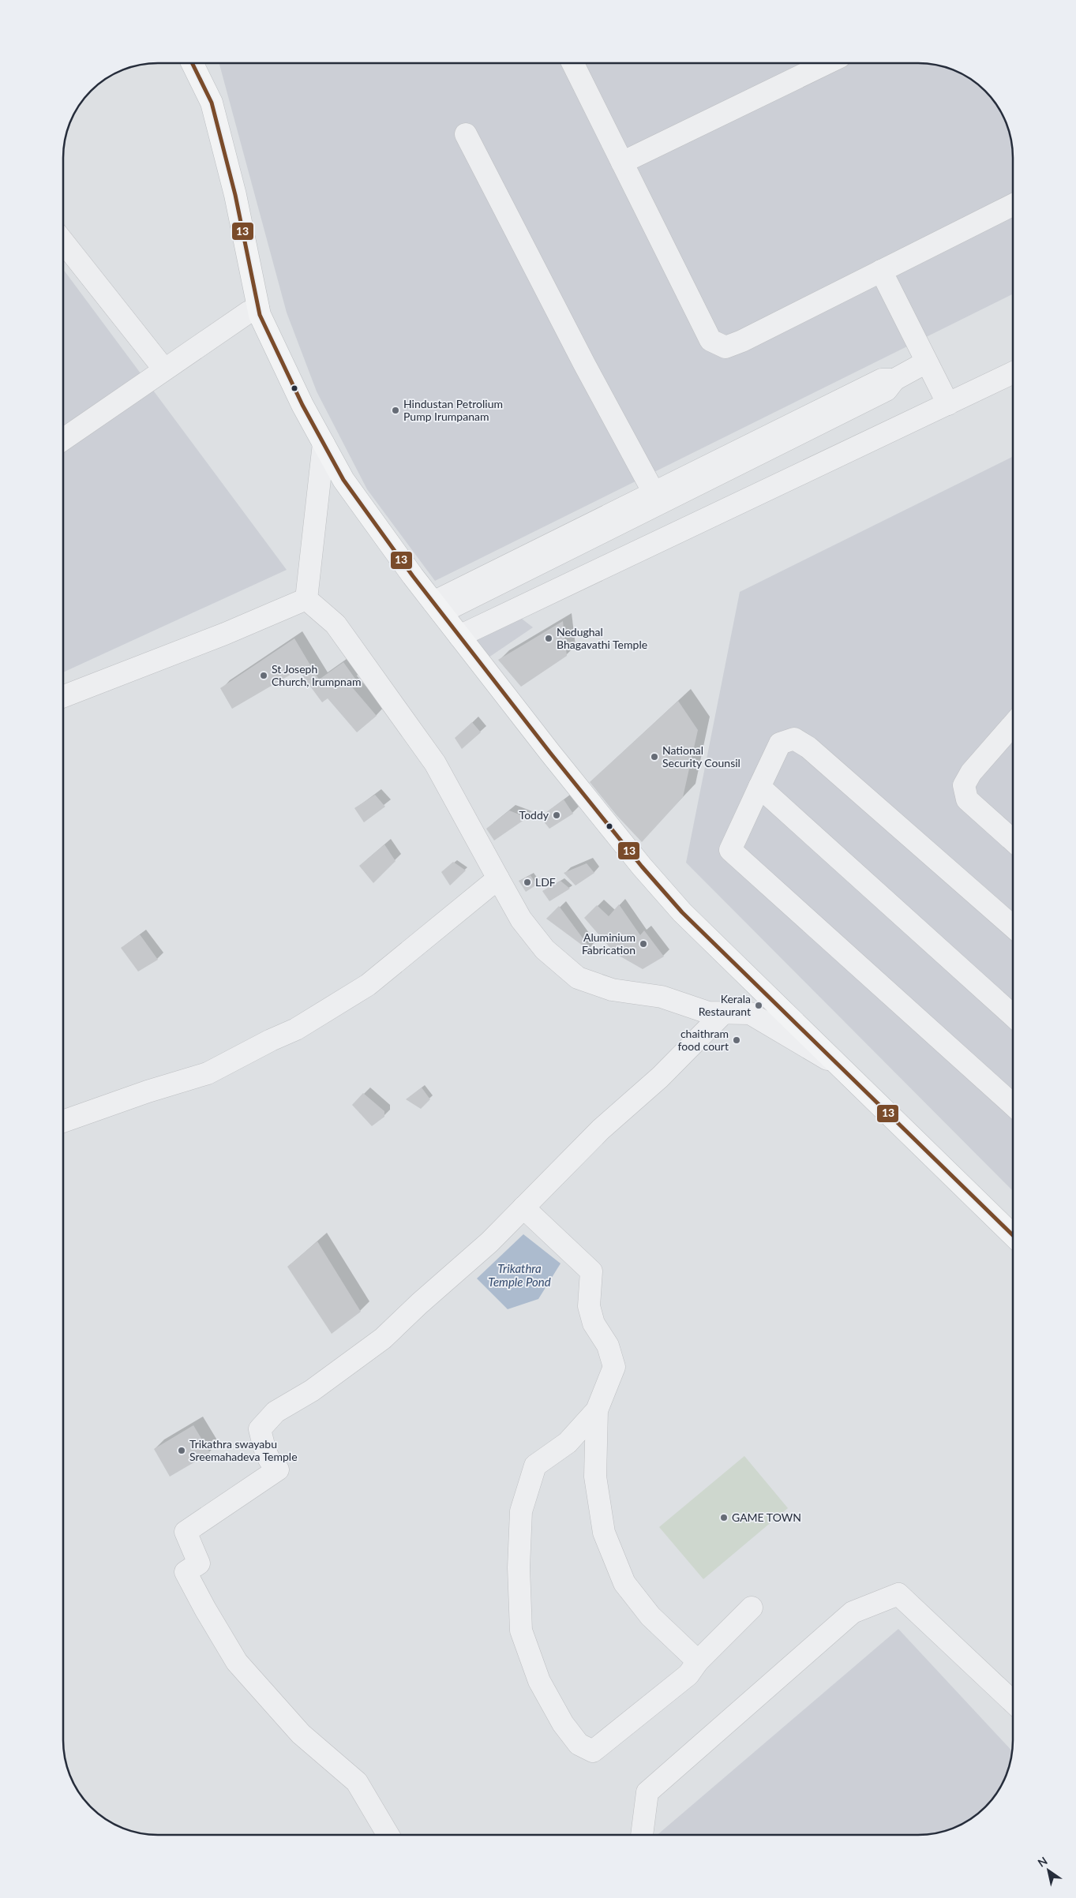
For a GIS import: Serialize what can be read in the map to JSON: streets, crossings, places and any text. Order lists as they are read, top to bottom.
{
  "water": ["Trikathra Temple Pond"],
  "places": [
    "Hindustan Petrolium Pump Irumpanam",
    "Nedughal Bhagavathi Temple",
    "St Joseph Church, Irumpnam",
    "National Security Counsil",
    "Toddy",
    "LDF",
    "Aluminium Fabrication",
    "Kerala Restaurant",
    "chaithram food court",
    "Trikathra swayabu Sreemahadeva Temple",
    "GAME TOWN"
  ],
  "lines": ["transit line 13"],
  "north": "top left"
}
